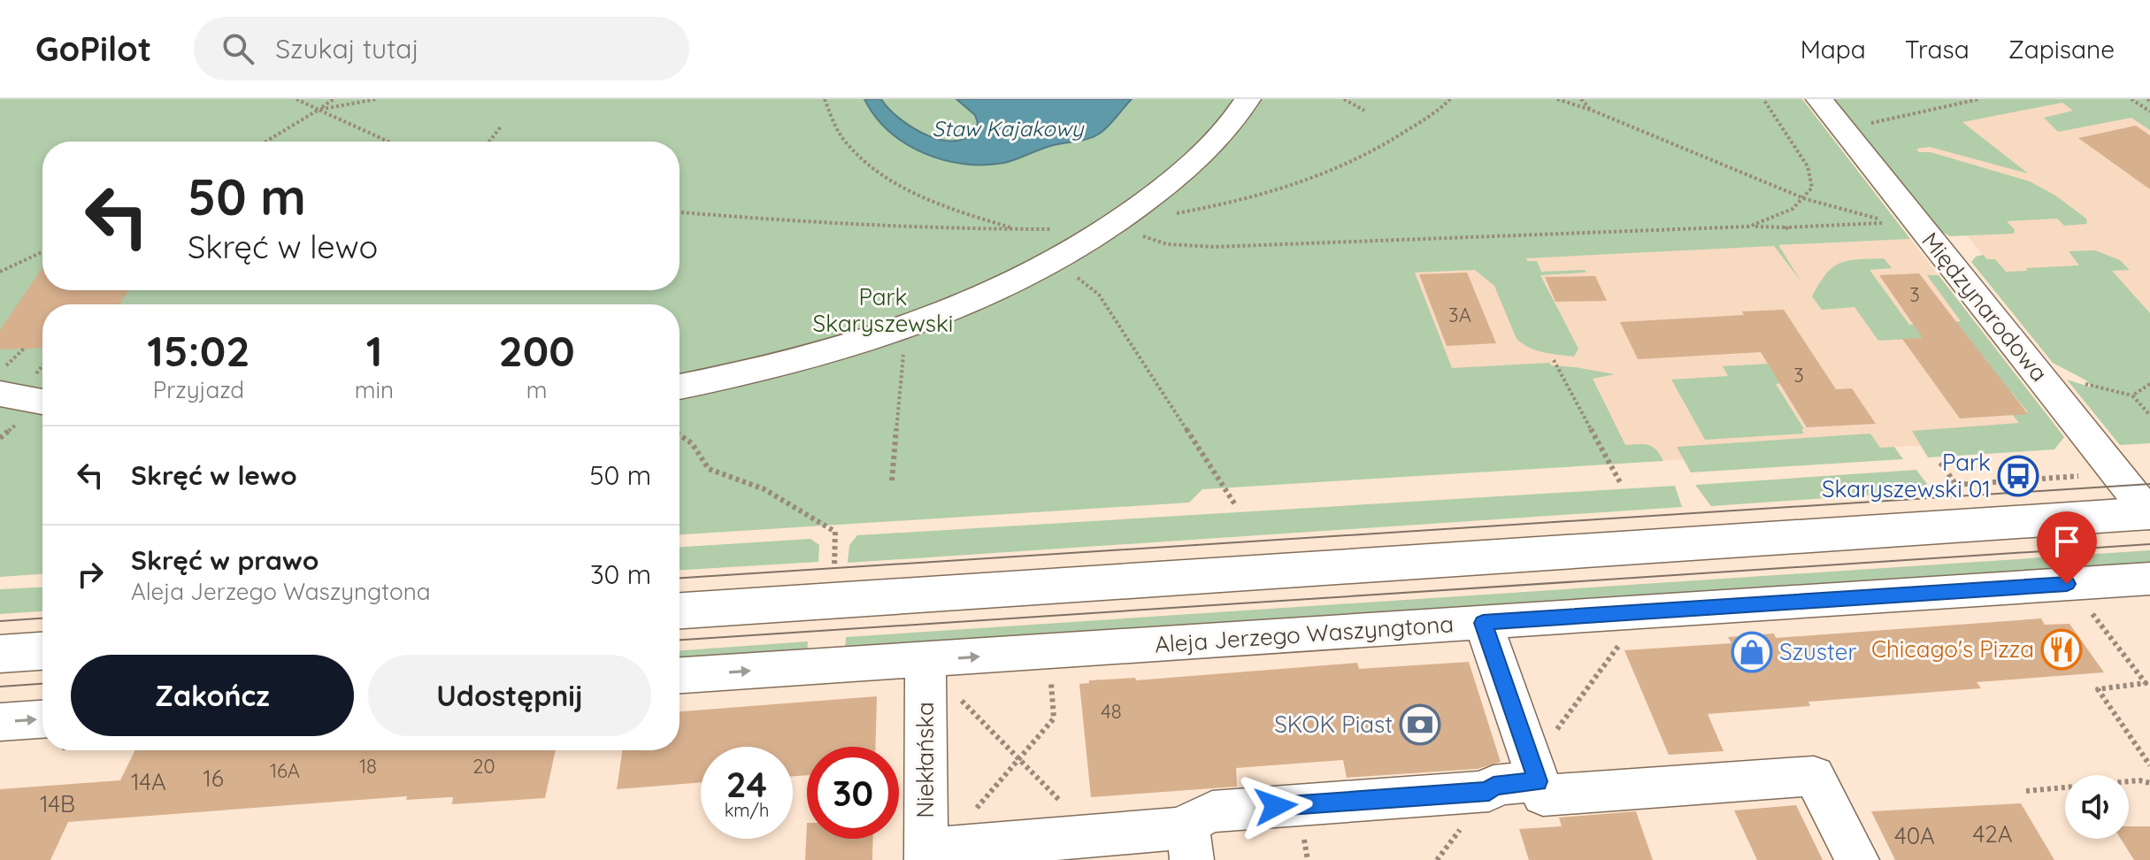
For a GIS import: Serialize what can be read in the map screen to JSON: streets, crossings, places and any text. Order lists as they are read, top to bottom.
{
  "streets": {
    "street": ["Międzynarodowa", "Aleja Jerzego Waszyngtona", "Niekłańska"]
  },
  "crossings": [
    ["Aleja Jerzego Waszyngtona", "Niekłańska"]
  ],
  "water": ["Staw Kajakowy"],
  "parks": ["Park Skaryszewski"],
  "places": {
    "bus stop": ["Park Skaryszewski 01"],
    "restaurant": ["Chicago's Pizza"],
    "shop": ["Szuster"],
    "bank": ["SKOK Piast"]
  },
  "house_numbers": [
    "3",
    "3A",
    "3",
    "48",
    "18",
    "20",
    "16A",
    "16",
    "14A",
    "14B",
    "42A",
    "40A"
  ],
  "page": {
    "header": "GoPilot",
    "search": "Szukaj tutaj",
    "nav": ["Mapa", "Trasa", "Zapisane"],
    "turn": ["50 m", "Skręć w lewo"],
    "eta": [
      "15:02",
      "Przyjazd",
      "1",
      "min",
      "200",
      "m"
    ],
    "list": [
      {
        "name": "Skręć w lewo",
        "value": "50 m"
      },
      {
        "name": "Skręć w prawo",
        "note": "Aleja Jerzego Waszyngtona",
        "value": "30 m"
      }
    ],
    "buttons": ["Zakończ", "Udostępnij"],
    "speed": "24 km/h",
    "limit": "30"
  }
}
